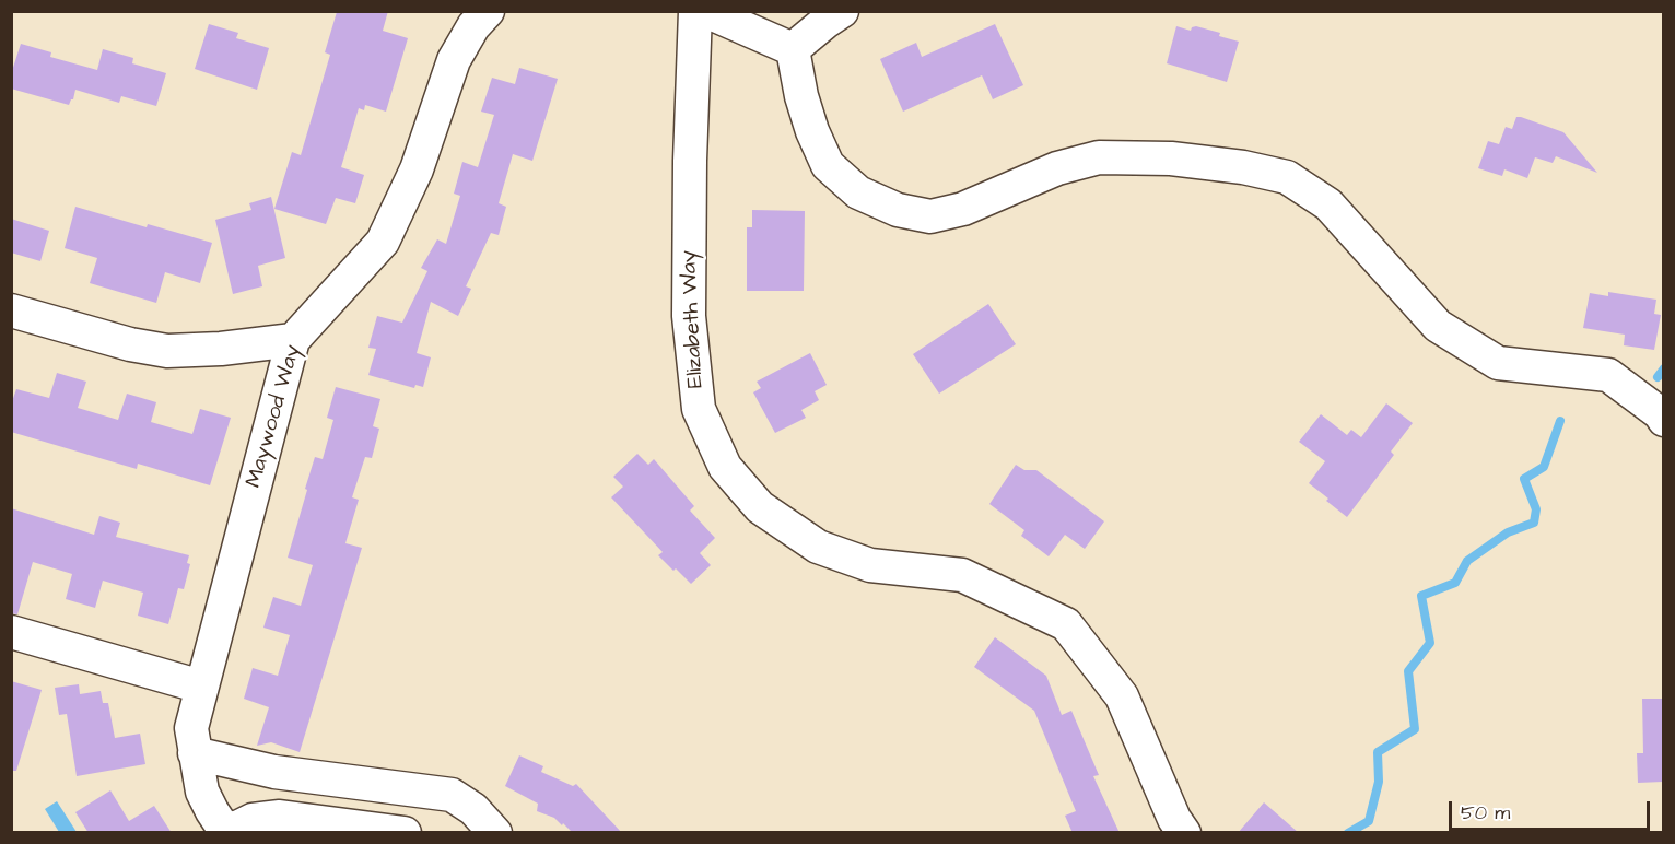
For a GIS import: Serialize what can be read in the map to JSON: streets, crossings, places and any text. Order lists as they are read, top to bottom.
{
  "streets": {
    "street": ["Elizabeth Way", "Maywood Way"]
  },
  "scale_bar": "50 m"
}
